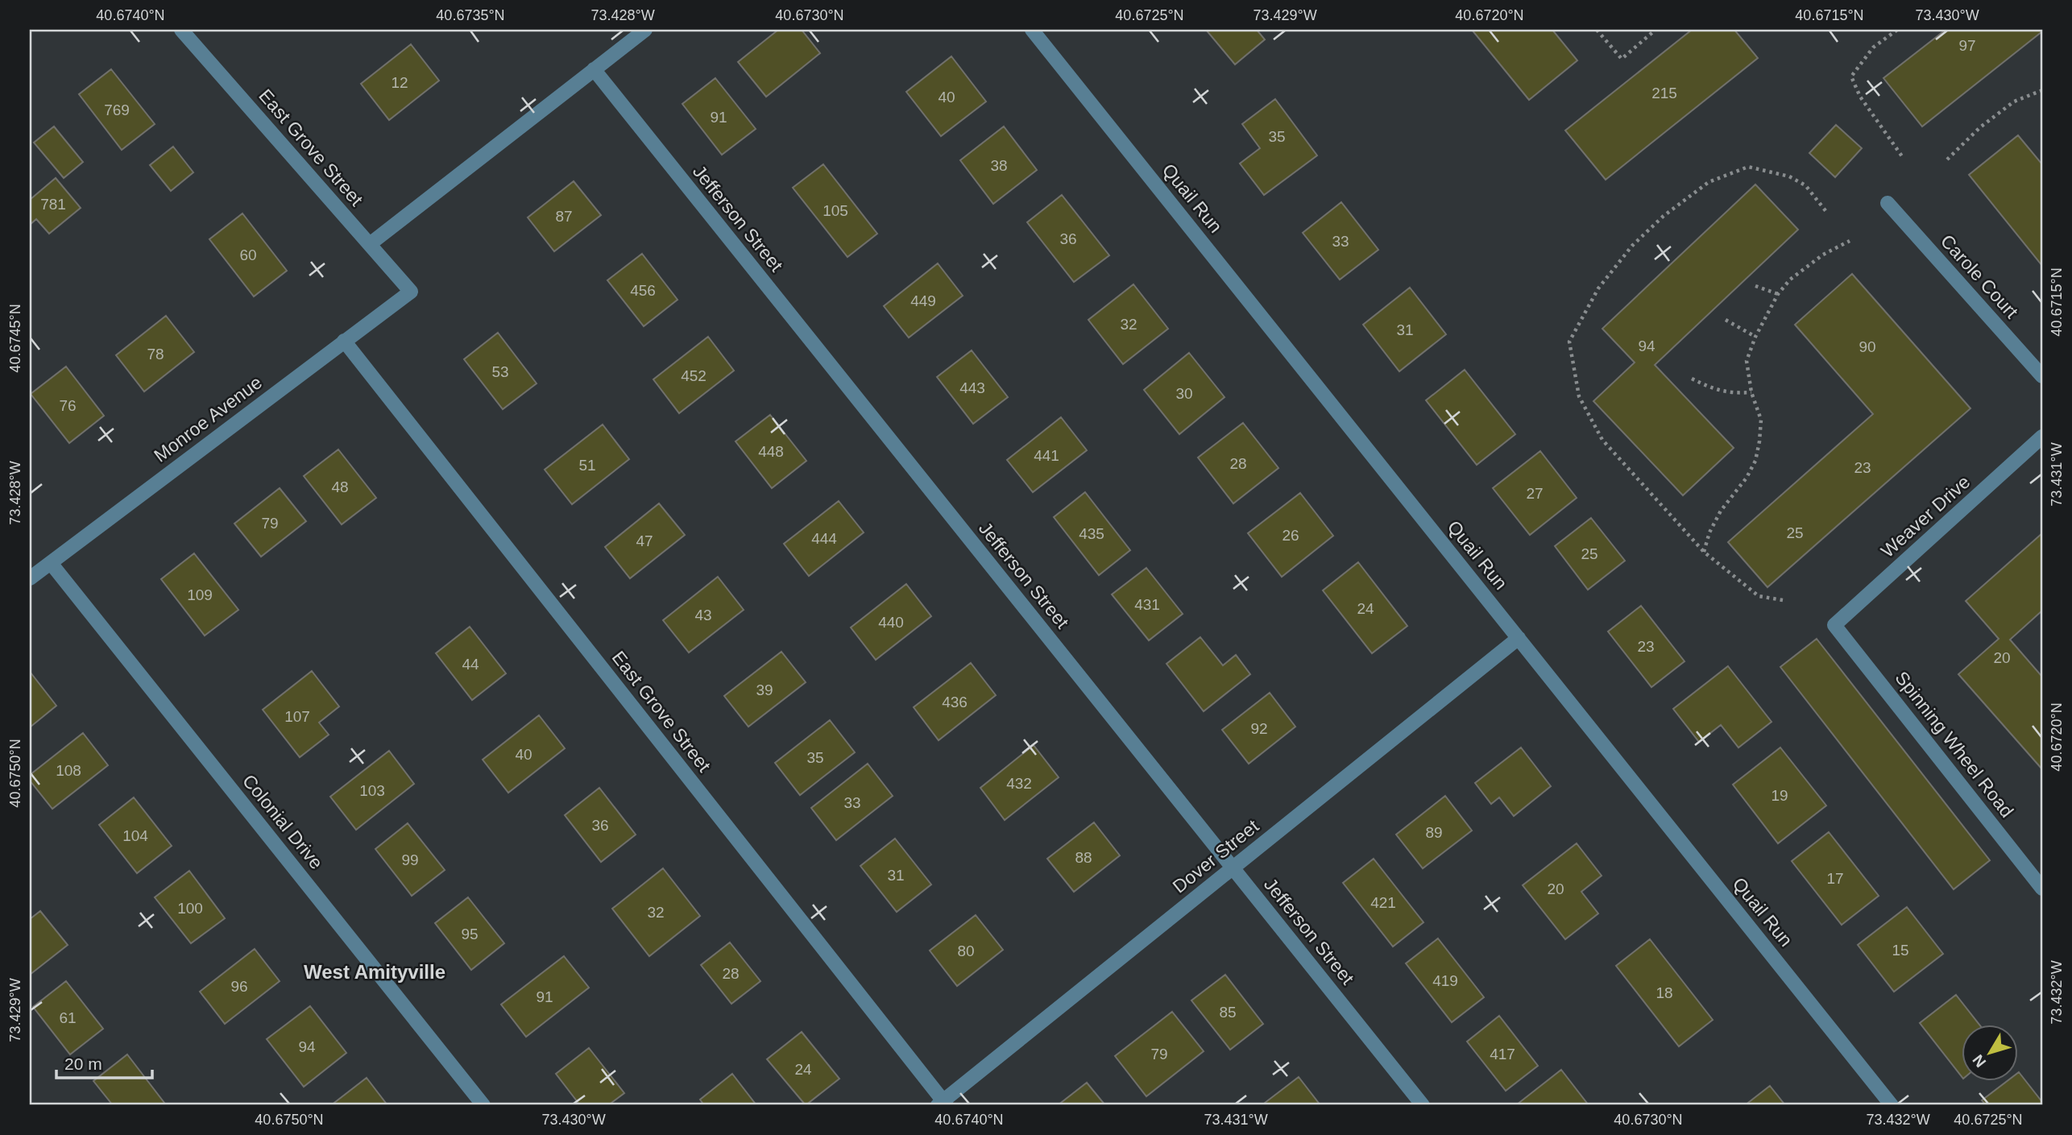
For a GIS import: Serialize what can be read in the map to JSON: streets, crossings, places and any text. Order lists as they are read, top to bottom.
{
  "streets": {
    "street": [
      "East Grove Street",
      "Quail Run",
      "Jefferson Street",
      "Carole Court",
      "Monroe Avenue",
      "Weaver Drive",
      "Spinning Wheel Road",
      "Colonial Drive",
      "Dover Street"
    ]
  },
  "crossings": [
    ["East Grove Street", "Monroe Avenue"],
    ["East Grove Street", "Dover Street"],
    ["Quail Run", "Dover Street"],
    ["Jefferson Street", "Dover Street"],
    ["Monroe Avenue", "Colonial Drive"],
    ["Weaver Drive", "Spinning Wheel Road"]
  ],
  "districts": ["West Amityville"],
  "house_numbers": [
    "97",
    "12",
    "215",
    "40",
    "769",
    "91",
    "35",
    "38",
    "781",
    "105",
    "87",
    "36",
    "33",
    "60",
    "456",
    "449",
    "32",
    "31",
    "94",
    "90",
    "78",
    "53",
    "452",
    "443",
    "30",
    "76",
    "448",
    "441",
    "28",
    "51",
    "23",
    "48",
    "27",
    "79",
    "25",
    "435",
    "26",
    "444",
    "47",
    "25",
    "109",
    "431",
    "24",
    "43",
    "440",
    "23",
    "20",
    "44",
    "39",
    "436",
    "107",
    "92",
    "40",
    "35",
    "108",
    "432",
    "103",
    "19",
    "33",
    "36",
    "89",
    "104",
    "88",
    "99",
    "31",
    "17",
    "20",
    "421",
    "100",
    "32",
    "95",
    "15",
    "80",
    "28",
    "419",
    "96",
    "18",
    "91",
    "85",
    "61",
    "94",
    "79",
    "417",
    "24"
  ],
  "scale_bar": "20 m",
  "north": "bottom left",
  "coordinates": [
    "40.6740°N",
    "40.6735°N",
    "73.428°W",
    "40.6730°N",
    "40.6725°N",
    "73.429°W",
    "40.6720°N",
    "40.6715°N",
    "73.430°W",
    "40.6745°N",
    "73.431°W",
    "40.6750°N",
    "73.432°W"
  ]
}
